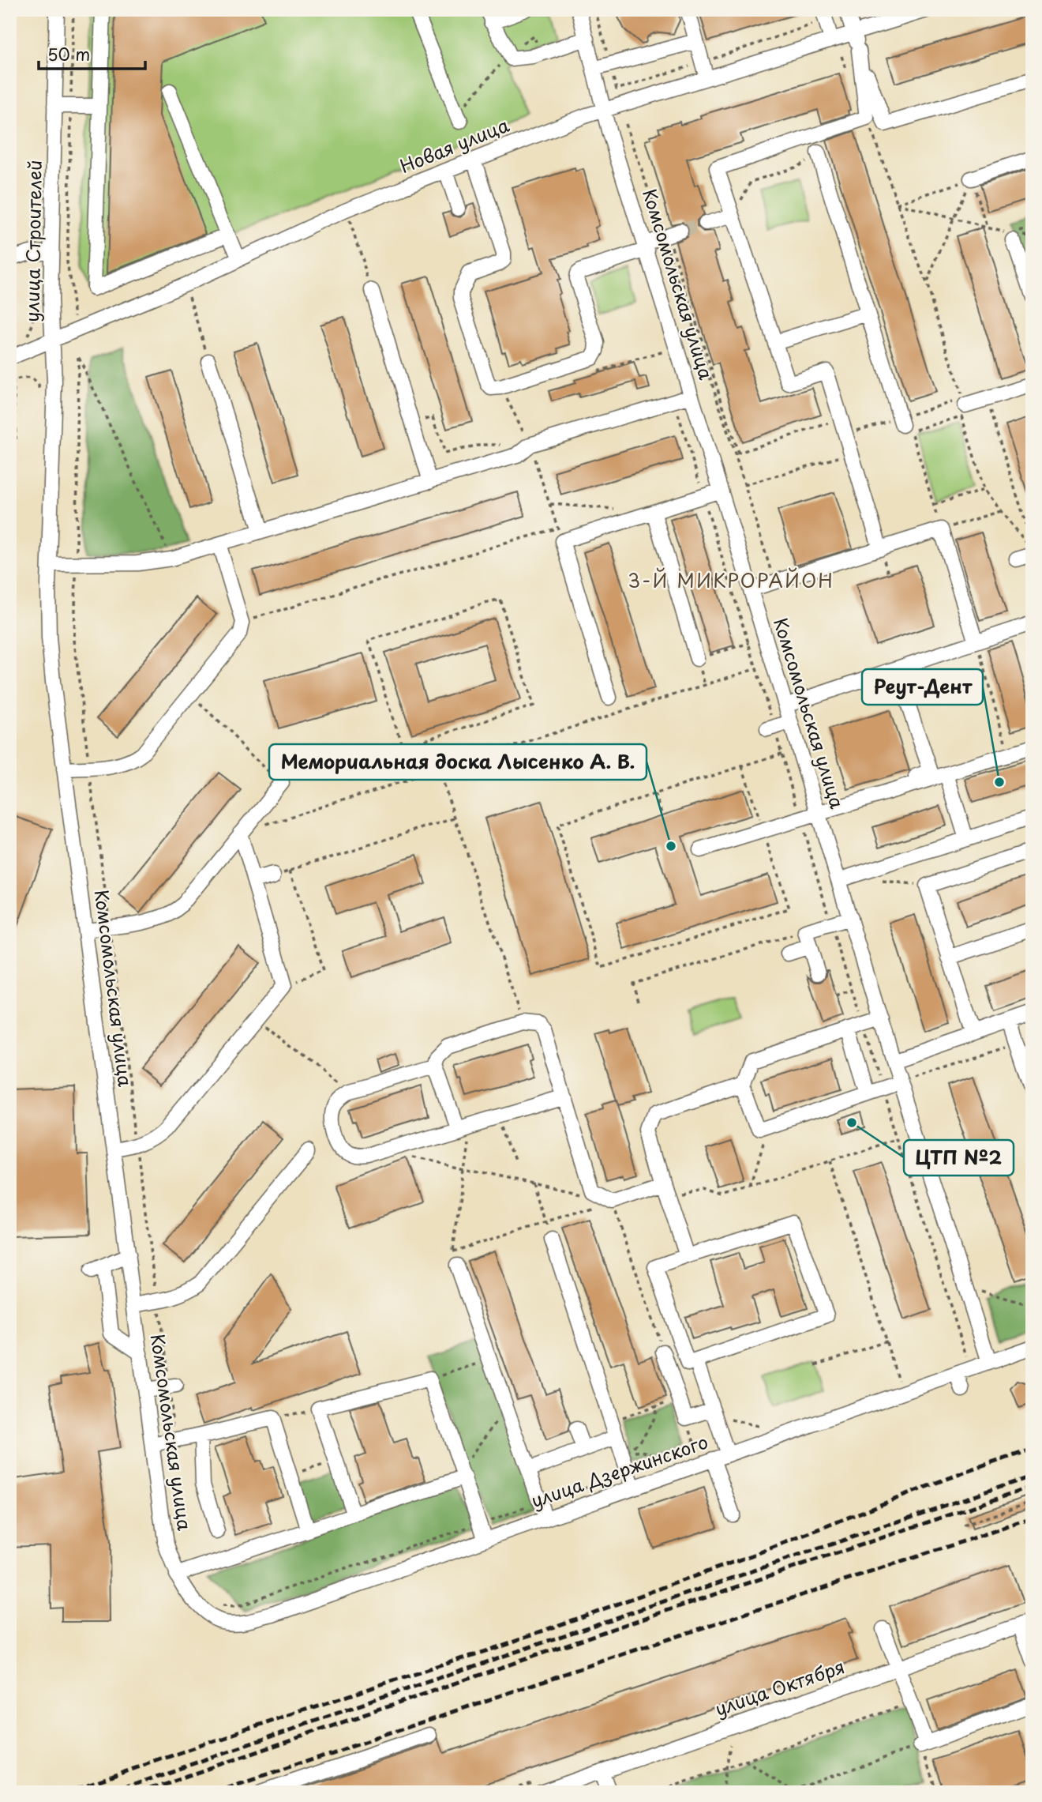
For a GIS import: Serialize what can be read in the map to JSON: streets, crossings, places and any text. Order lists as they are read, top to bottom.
{
  "streets": {
    "street": [
      "Новая улица",
      "улица Строителей",
      "Комсомольская улица",
      "улица Дзержинского",
      "улица Октября"
    ]
  },
  "crossings": [
    ["Новая улица", "улица Строителей"],
    ["Новая улица", "Комсомольская улица"],
    ["улица Строителей", "Комсомольская улица"],
    ["Комсомольская улица", "улица Дзержинского"]
  ],
  "districts": ["3-Й МИКРОРАЙОН"],
  "places": ["Реут-Дент", "Мемориальная доска Лысенко А. В.", "ЦТП №2"],
  "scale_bar": "50 m"
}
